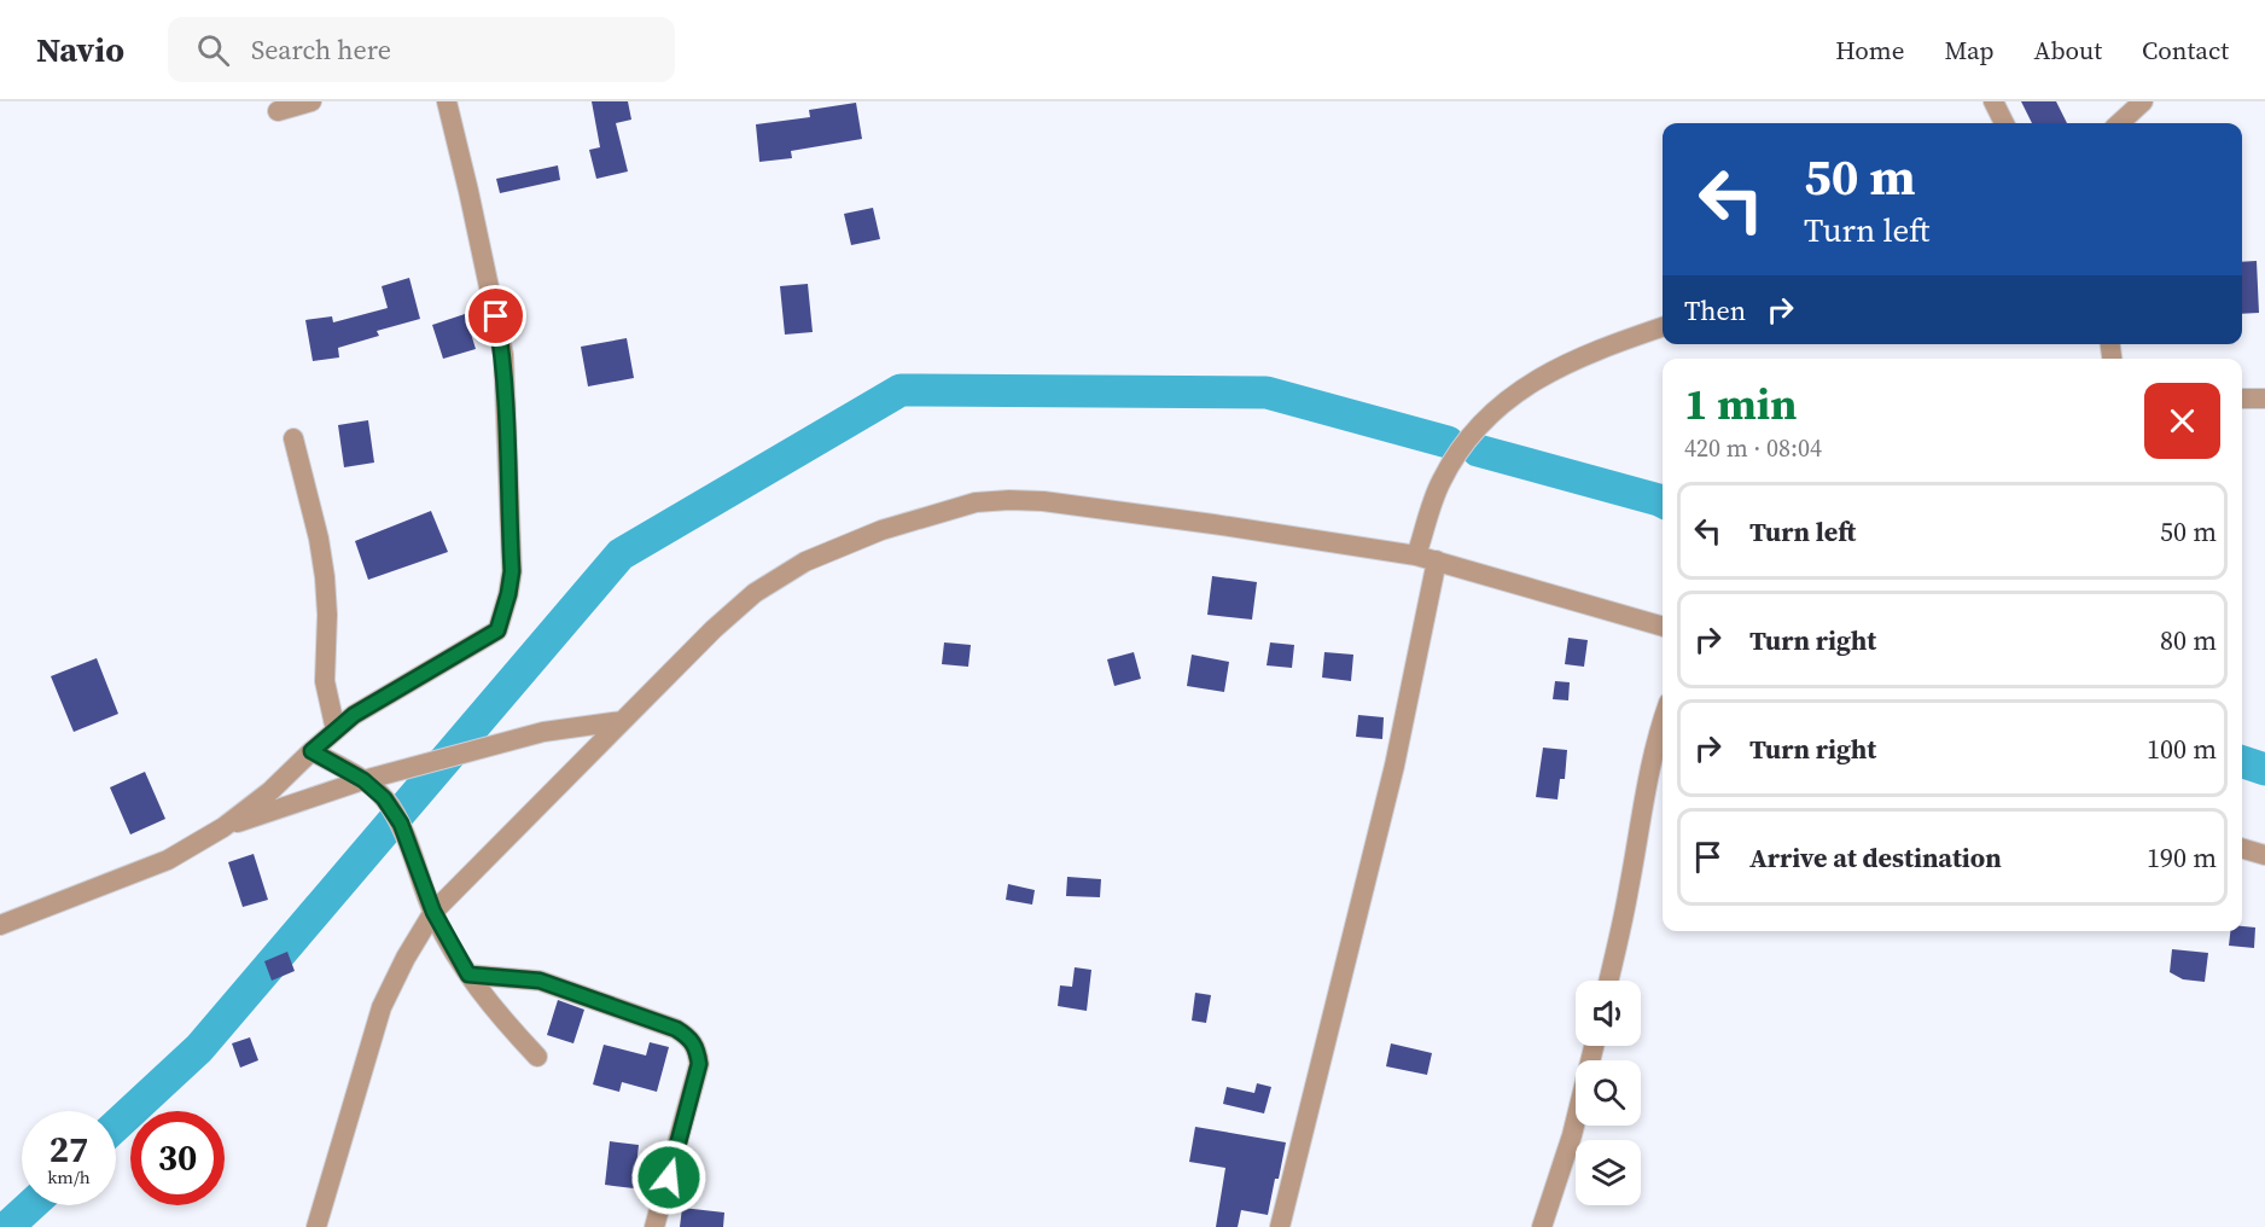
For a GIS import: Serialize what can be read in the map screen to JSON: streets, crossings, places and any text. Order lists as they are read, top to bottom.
{
  "page": {
    "header": "Navio",
    "search": "Search here",
    "nav": [
      "Home",
      "Map",
      "About",
      "Contact"
    ],
    "turn": ["50 m", "Turn left"],
    "then": "Then",
    "heading": ["1 min", "420 m · 08:04"],
    "list": [
      {
        "name": "Turn left",
        "value": "50 m"
      },
      {
        "name": "Turn right",
        "value": "80 m"
      },
      {
        "name": "Turn right",
        "value": "100 m"
      },
      {
        "name": "Arrive at destination",
        "value": "190 m"
      }
    ],
    "speed": "27 km/h",
    "limit": "30"
  }
}
